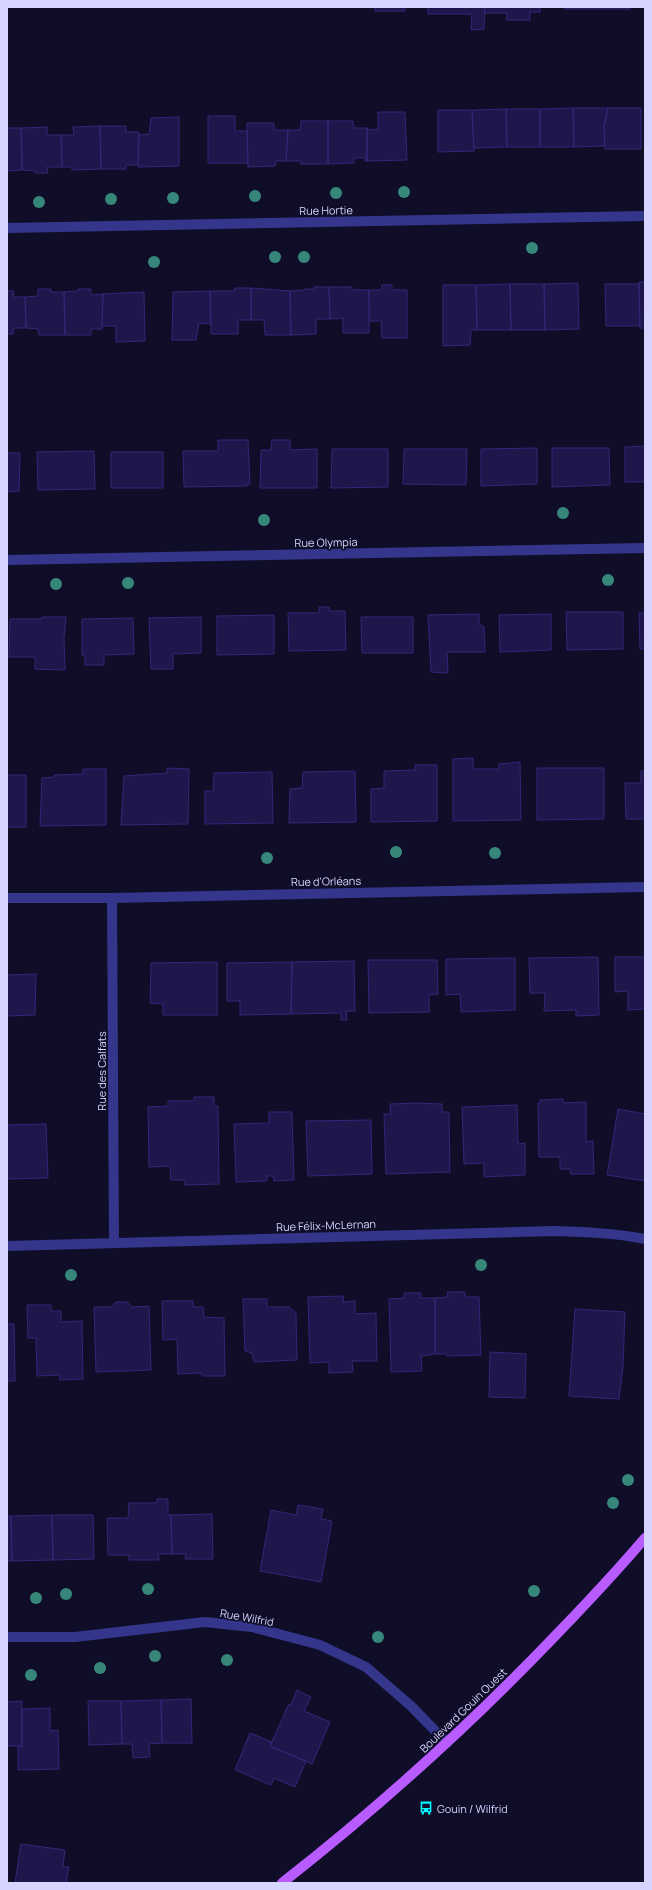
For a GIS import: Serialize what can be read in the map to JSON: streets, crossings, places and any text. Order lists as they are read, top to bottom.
{
  "streets": {
    "main road": ["Boulevard Gouin Ouest"],
    "street": [
      "Rue Hortie",
      "Rue Olympia",
      "Rue d'Orléans",
      "Rue des Calfats",
      "Rue Félix-McLernan",
      "Rue Wilfrid"
    ]
  },
  "crossings": [
    ["Rue d'Orléans", "Rue des Calfats"],
    ["Rue des Calfats", "Rue Félix-McLernan"],
    ["Rue Wilfrid", "Boulevard Gouin Ouest"]
  ],
  "places": {
    "bus stop": ["Gouin / Wilfrid"]
  }
}
